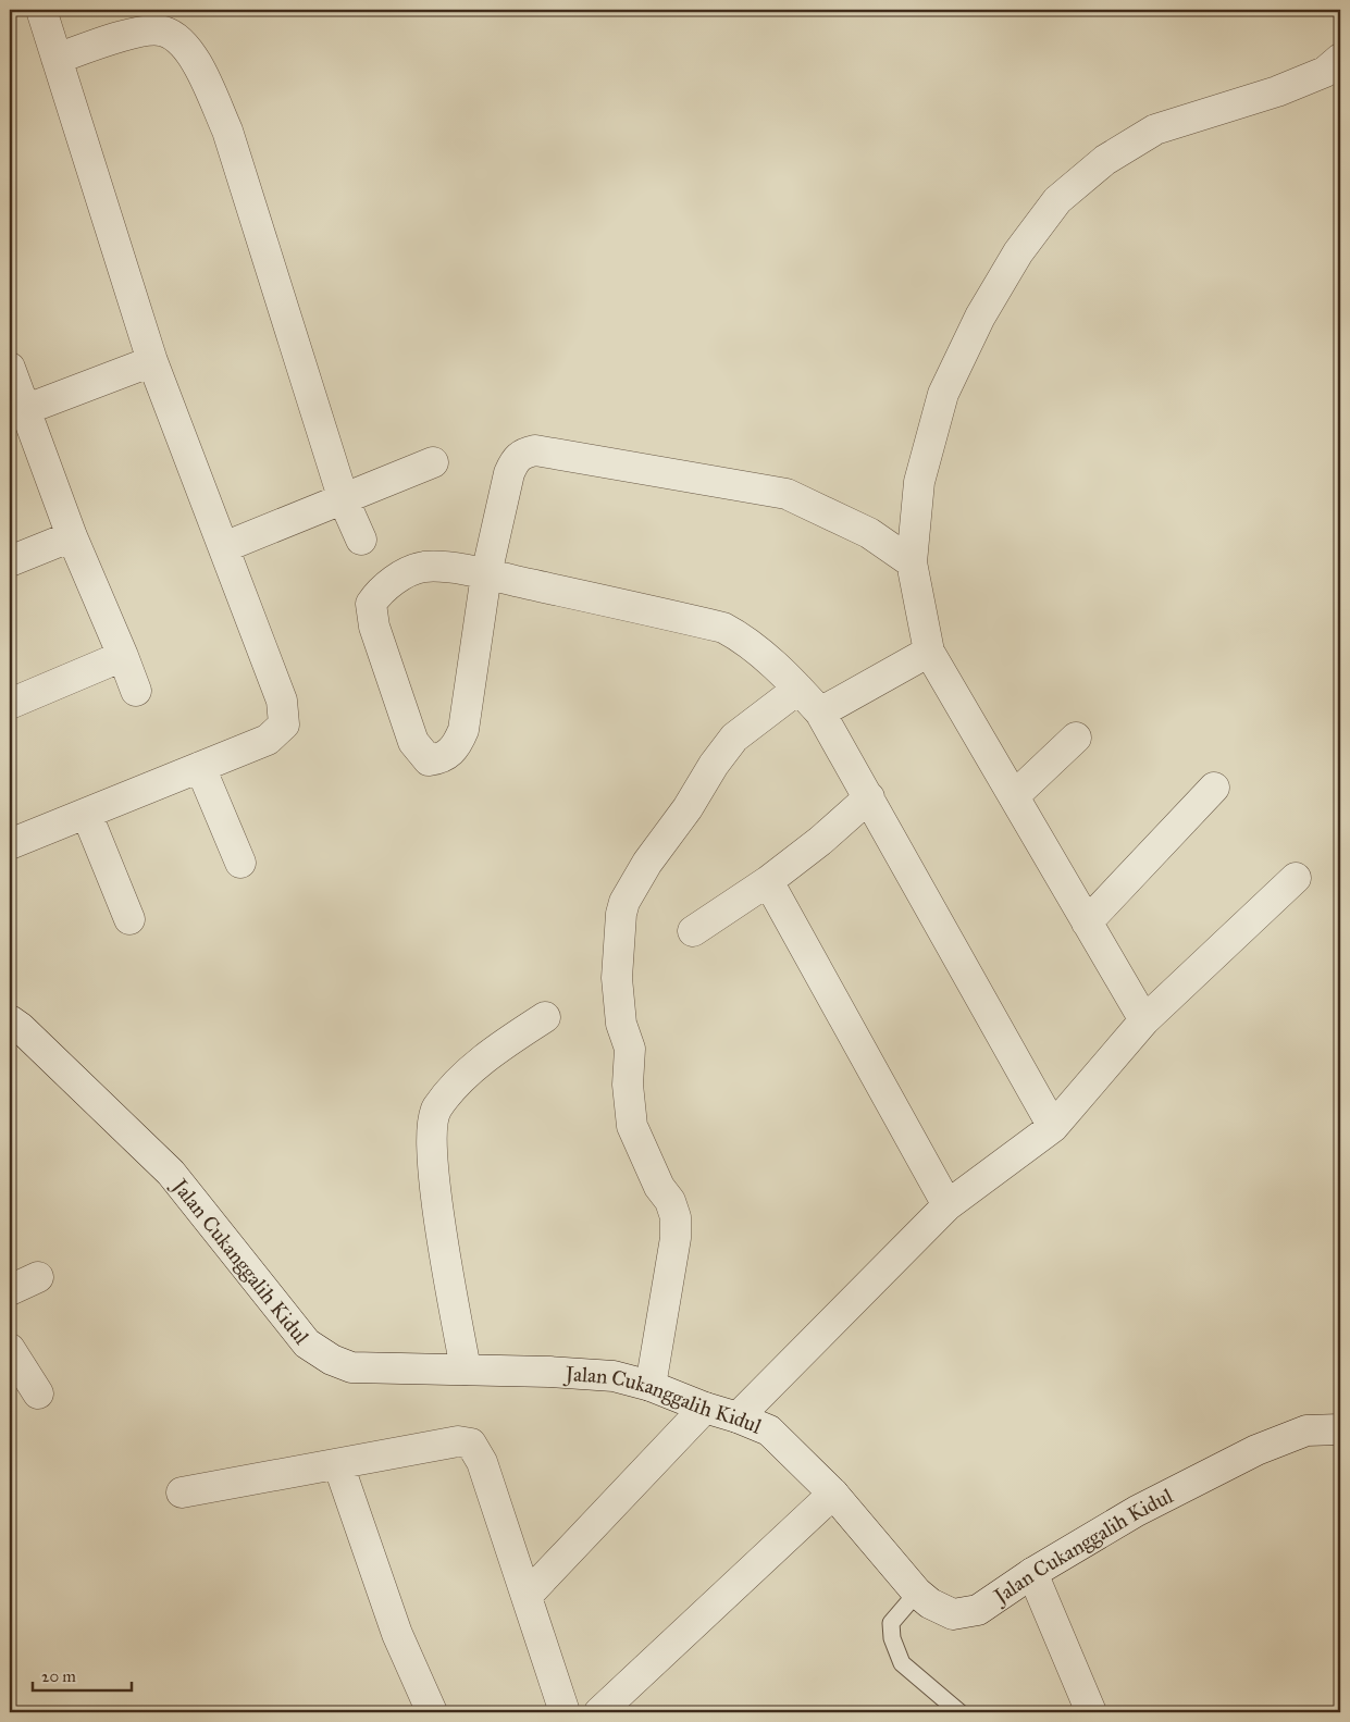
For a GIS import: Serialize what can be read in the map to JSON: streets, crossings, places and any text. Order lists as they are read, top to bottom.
{
  "streets": {
    "street": ["Jalan Cukanggalih Kidul"]
  },
  "scale_bar": "20 m"
}
